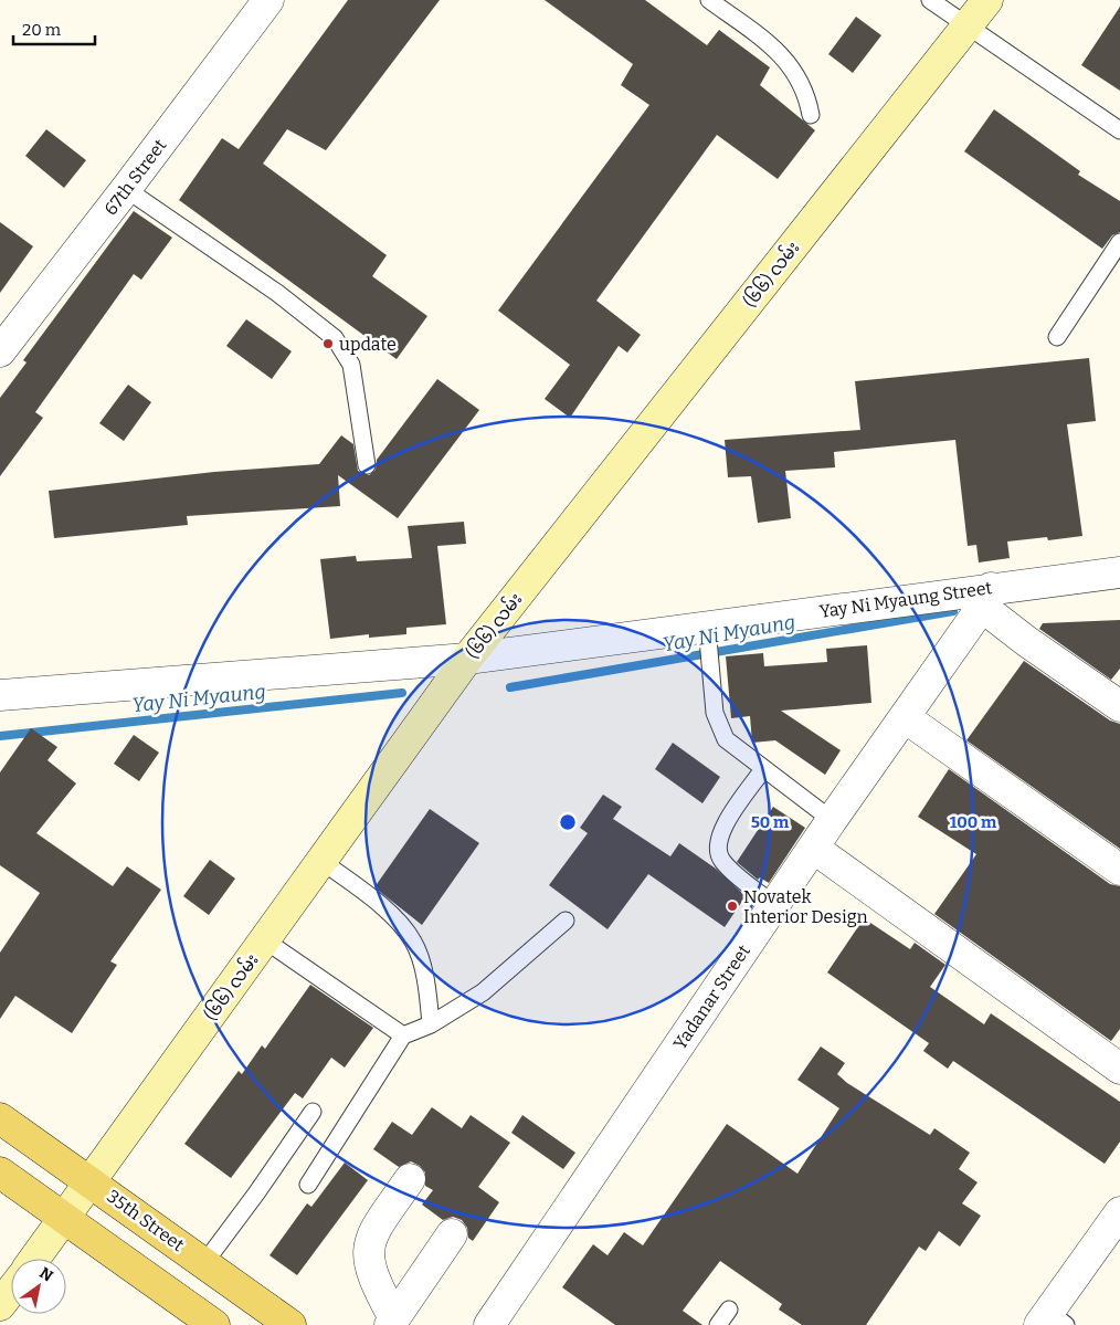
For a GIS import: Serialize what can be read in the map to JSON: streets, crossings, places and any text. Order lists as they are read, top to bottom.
{
  "streets": {
    "main road": ["35th Street"],
    "street": [
      "67th Street",
      "(၆၆) လမ်း",
      "Yay Ni Myaung Street",
      "Yadanar Street"
    ]
  },
  "crossings": [
    ["(၆၆) လမ်း", "Yay Ni Myaung Street"],
    ["(၆၆) လမ်း", "35th Street"],
    ["Yay Ni Myaung Street", "Yadanar Street"]
  ],
  "water": ["Yay Ni Myaung"],
  "places": ["update", "Novatek Interior Design"],
  "scale_bar": "20 m",
  "north": "top right",
  "rings": ["50 m", "100 m"]
}
